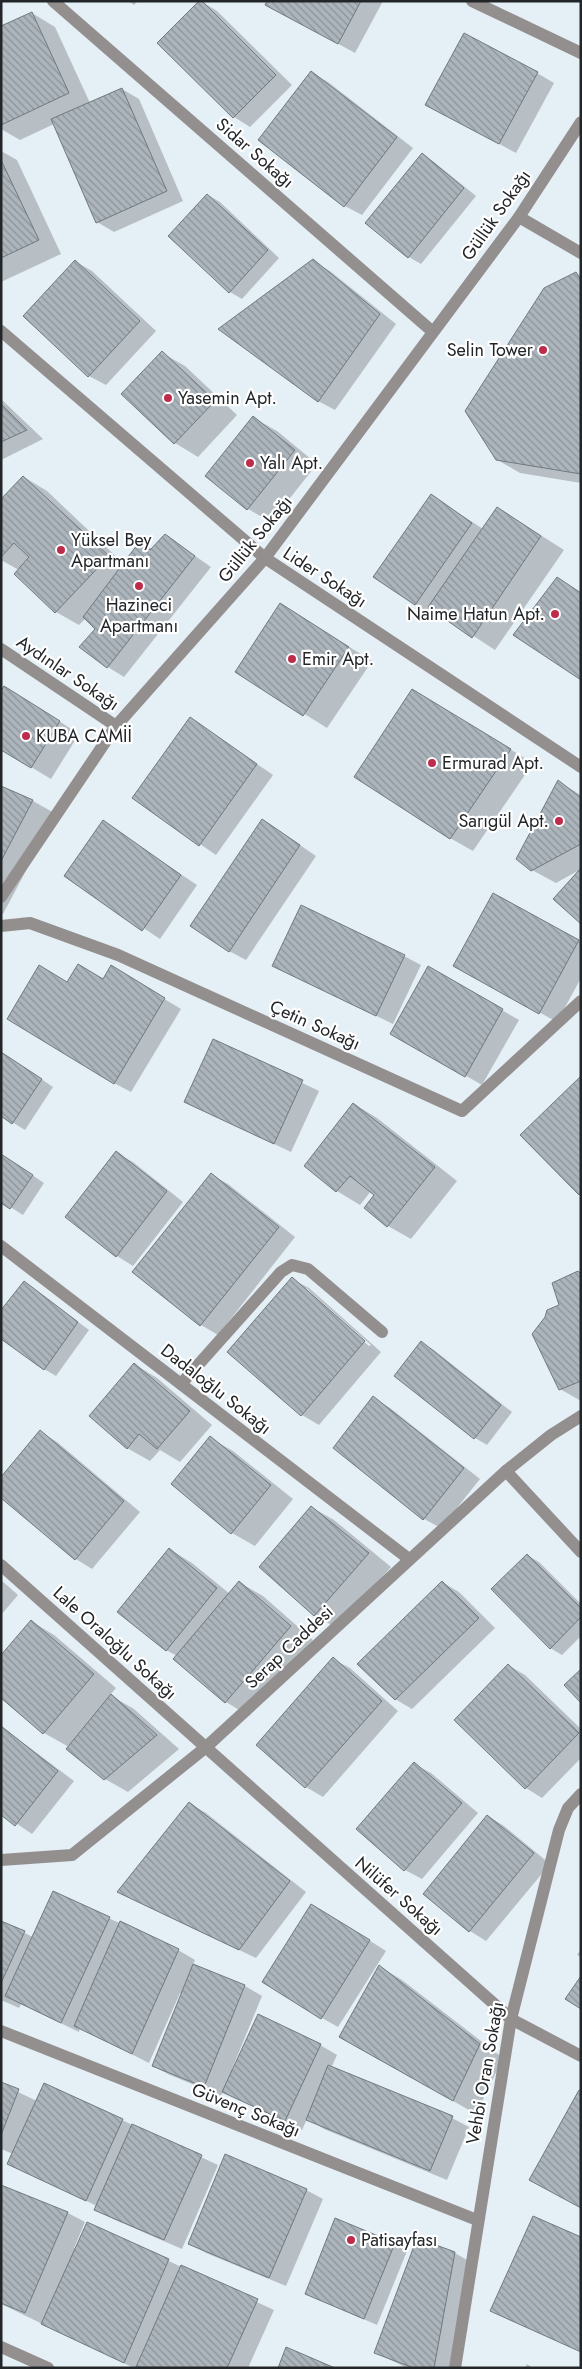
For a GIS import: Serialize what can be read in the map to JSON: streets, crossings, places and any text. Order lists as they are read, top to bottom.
{
  "streets": {
    "street": [
      "Sidar Sokağı",
      "Güllük Sokağı",
      "Lider Sokağı",
      "Aydınlar Sokağı",
      "Çetin Sokağı",
      "Dadaloğlu Sokağı",
      "Lale Oraloğlu Sokağı",
      "Serap Caddesi",
      "Nilüfer Sokağı",
      "Vehbi Oran Sokağı",
      "Güvenç Sokağı"
    ]
  },
  "crossings": [
    ["Sidar Sokağı", "Güllük Sokağı"],
    ["Güllük Sokağı", "Lider Sokağı"],
    ["Güllük Sokağı", "Aydınlar Sokağı"],
    ["Dadaloğlu Sokağı", "Serap Caddesi"],
    ["Lale Oraloğlu Sokağı", "Serap Caddesi"],
    ["Lale Oraloğlu Sokağı", "Nilüfer Sokağı"],
    ["Serap Caddesi", "Nilüfer Sokağı"],
    ["Nilüfer Sokağı", "Vehbi Oran Sokağı"],
    ["Vehbi Oran Sokağı", "Güvenç Sokağı"]
  ],
  "places": [
    "Selin Tower",
    "Yasemin Apt.",
    "Yalı Apt.",
    "Yüksel Bey Apartmanı",
    "Hazineci Apartmanı",
    "Naime Hatun Apt.",
    "Emir Apt.",
    "KUBA CAMİİ",
    "Ermurad Apt.",
    "Sarıgül Apt.",
    "Patisayfası"
  ]
}
